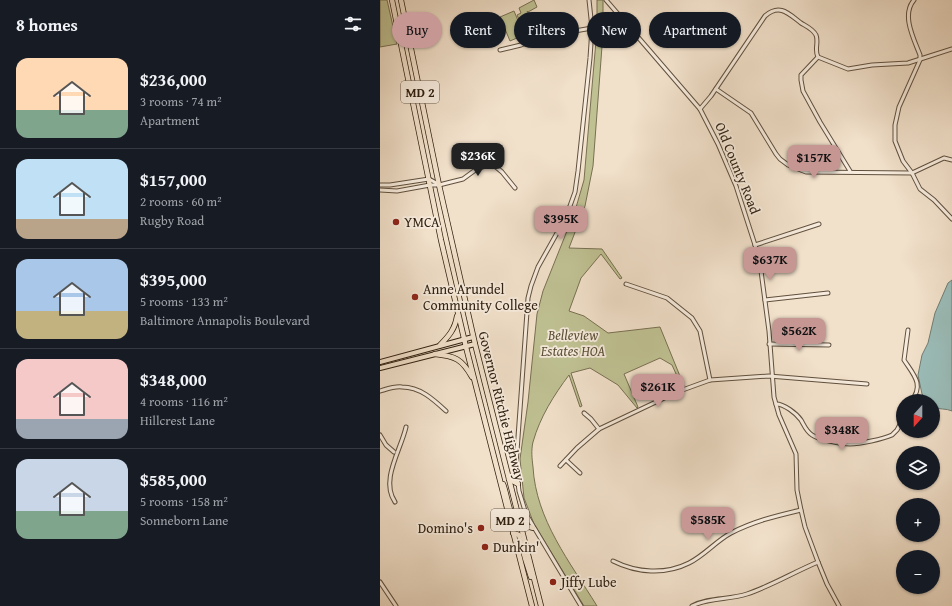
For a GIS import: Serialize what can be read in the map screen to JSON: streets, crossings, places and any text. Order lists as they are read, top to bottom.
{
  "streets": {
    "highway": ["MD 2", "Governor Ritchie Highway"],
    "street": ["Old County Road"]
  },
  "parks": ["Belleview Estates HOA"],
  "places": [
    "YMCA",
    "Anne Arundel Community College",
    "Domino's",
    "Dunkin'",
    "Jiffy Lube"
  ],
  "north": "bottom",
  "page": {
    "heading": "8 homes",
    "chip": [
      "Buy",
      "Rent",
      "Filters",
      "New",
      "Apartment"
    ],
    "list": [
      {
        "name": "$236,000",
        "note": "3 rooms · 74 m² · Apartment"
      },
      {
        "name": "$157,000",
        "note": "2 rooms · 60 m² · Rugby Road"
      },
      {
        "name": "$395,000",
        "note": "5 rooms · 133 m² · Baltimore Annapolis Boulevard"
      },
      {
        "name": "$348,000",
        "note": "4 rooms · 116 m² · Hillcrest Lane"
      },
      {
        "name": "$585,000",
        "note": "5 rooms · 158 m² · Sonneborn Lane"
      }
    ],
    "price": [
      "$236K",
      "$157K",
      "$395K",
      "$637K",
      "$562K",
      "$261K",
      "$348K",
      "$585K"
    ],
    "map_buttons": ["+", "−"]
  }
}
